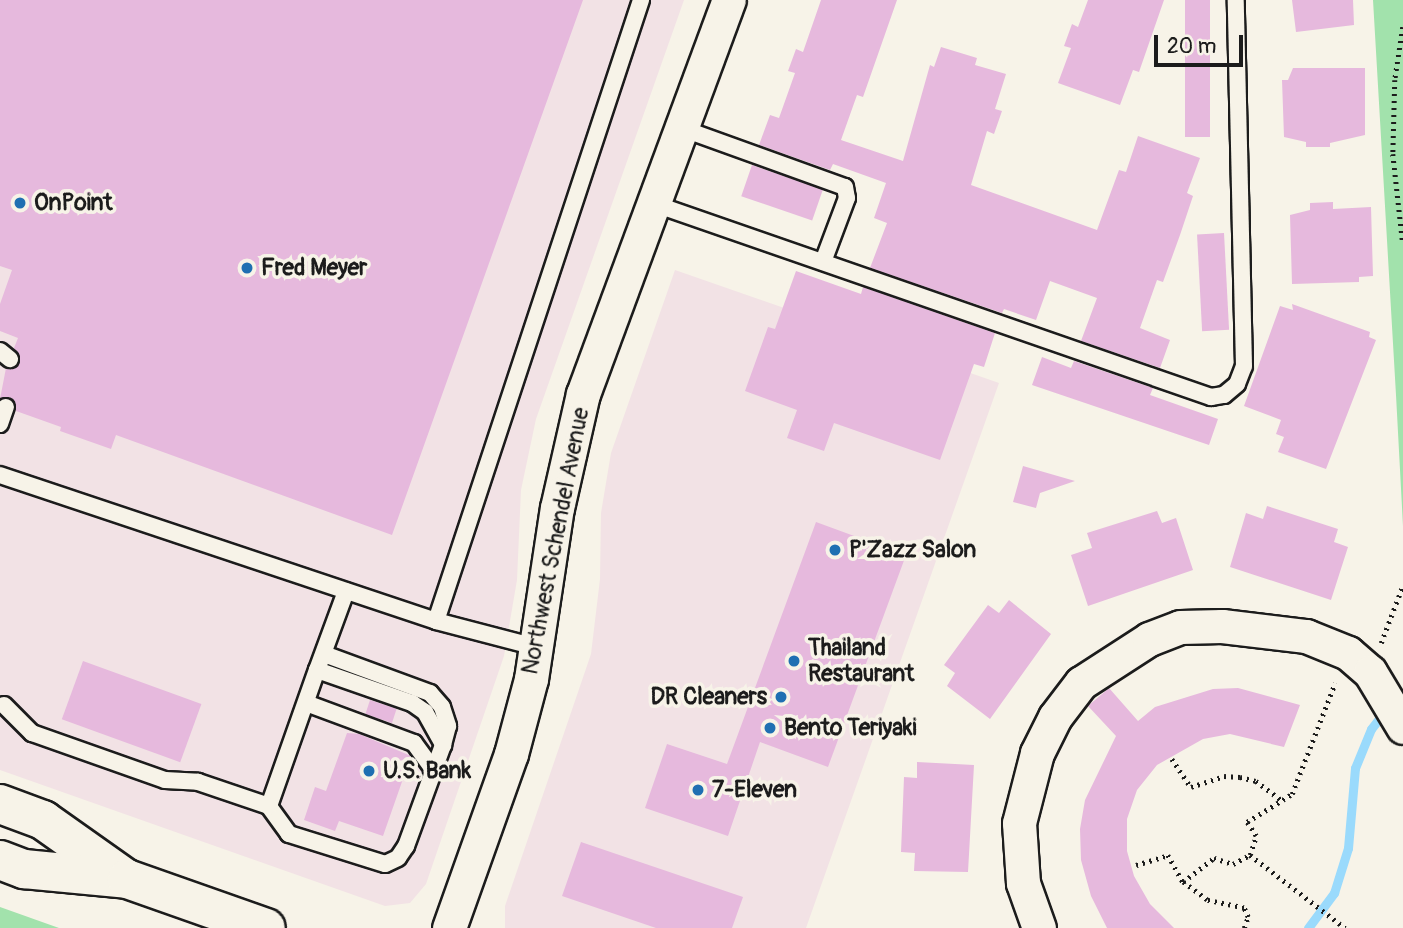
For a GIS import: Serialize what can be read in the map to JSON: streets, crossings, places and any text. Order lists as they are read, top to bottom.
{
  "streets": {
    "street": ["Northwest Schendel Avenue"]
  },
  "places": [
    "OnPoint",
    "Fred Meyer",
    "P'Zazz Salon",
    "Thailand Restaurant",
    "DR Cleaners",
    "Bento Teriyaki",
    "U.S. Bank",
    "7-Eleven"
  ],
  "scale_bar": "20 m"
}
